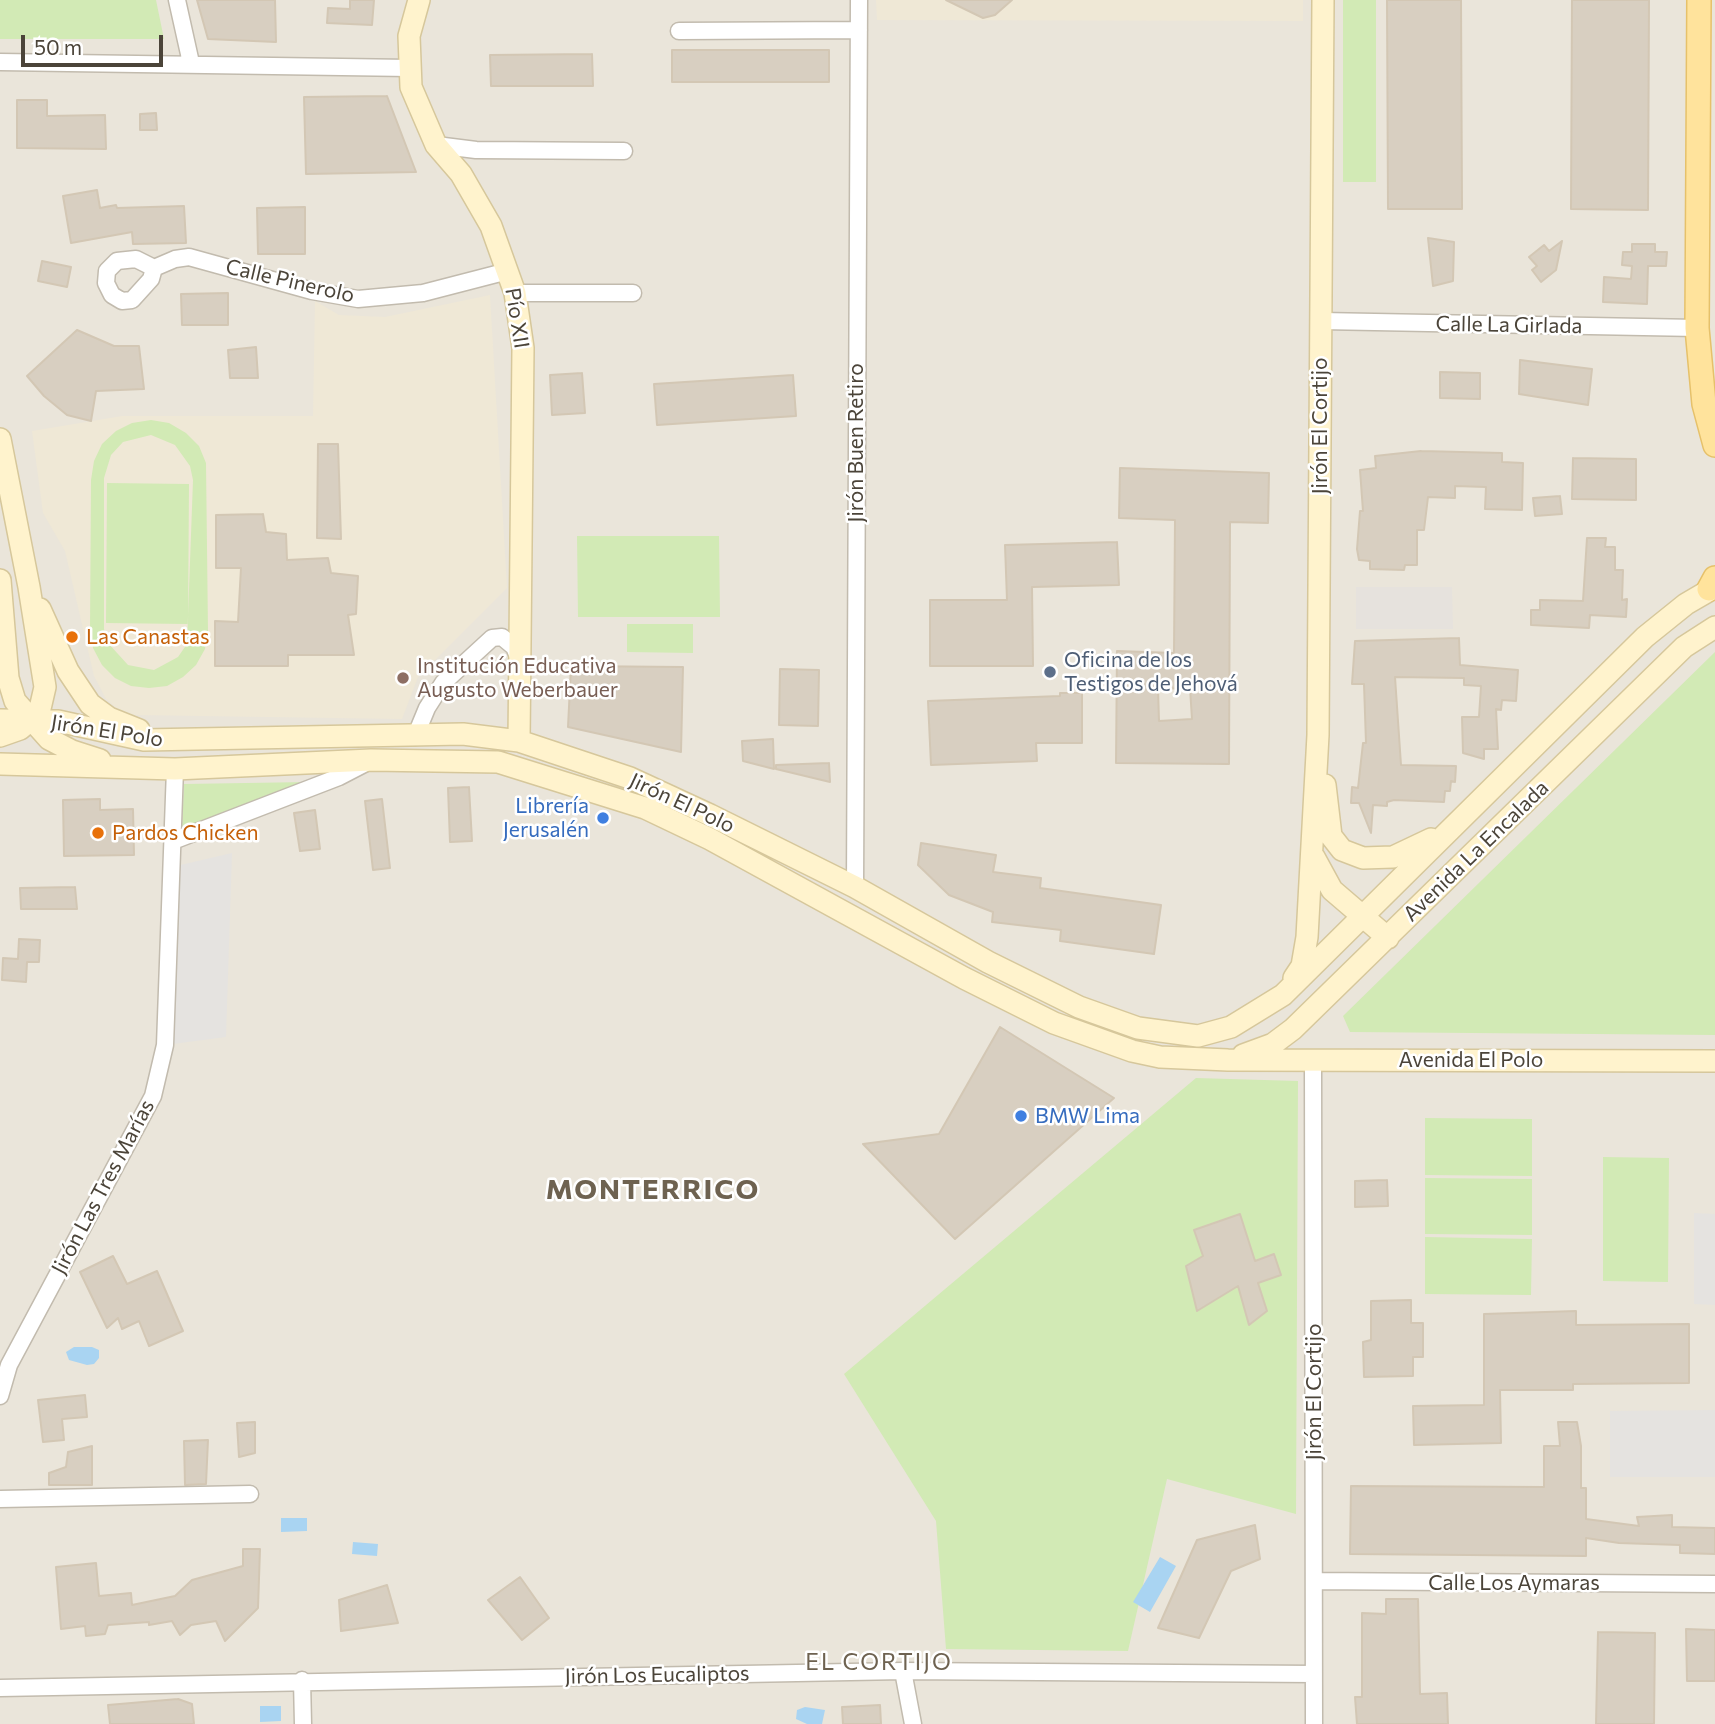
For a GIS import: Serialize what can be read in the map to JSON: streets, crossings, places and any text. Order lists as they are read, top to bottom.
{
  "streets": {
    "main road": [
      "Pío XII",
      "Jirón El Cortijo",
      "Jirón El Polo",
      "Avenida La Encalada",
      "Avenida El Polo"
    ],
    "street": [
      "Calle Pinerolo",
      "Calle La Girlada",
      "Jirón Buen Retiro",
      "Jirón Las Tres Marías",
      "Calle Los Aymaras",
      "Jirón Los Eucaliptos"
    ]
  },
  "crossings": [
    ["Calle Pinerolo", "Pío XII"],
    ["Pío XII", "Jirón El Polo"],
    ["Calle La Girlada", "Jirón El Cortijo"],
    ["Jirón El Cortijo", "Jirón El Polo"],
    ["Jirón El Cortijo", "Avenida La Encalada"],
    ["Jirón El Cortijo", "Avenida El Polo"],
    ["Jirón El Cortijo", "Calle Los Aymaras"],
    ["Jirón El Cortijo", "Jirón Los Eucaliptos"],
    ["Jirón Buen Retiro", "Jirón El Polo"],
    ["Jirón El Polo", "Avenida La Encalada"],
    ["Jirón El Polo", "Avenida El Polo"],
    ["Jirón El Polo", "Jirón Las Tres Marías"],
    ["Avenida La Encalada", "Avenida El Polo"]
  ],
  "districts": ["MONTERRICO", "EL CORTIJO"],
  "places": [
    "Las Canastas",
    "Oficina de los Testigos de Jehová",
    "Institución Educativa Augusto Weberbauer",
    "Librería Jerusalén",
    "Pardos Chicken",
    "BMW Lima"
  ],
  "scale_bar": "50 m"
}
